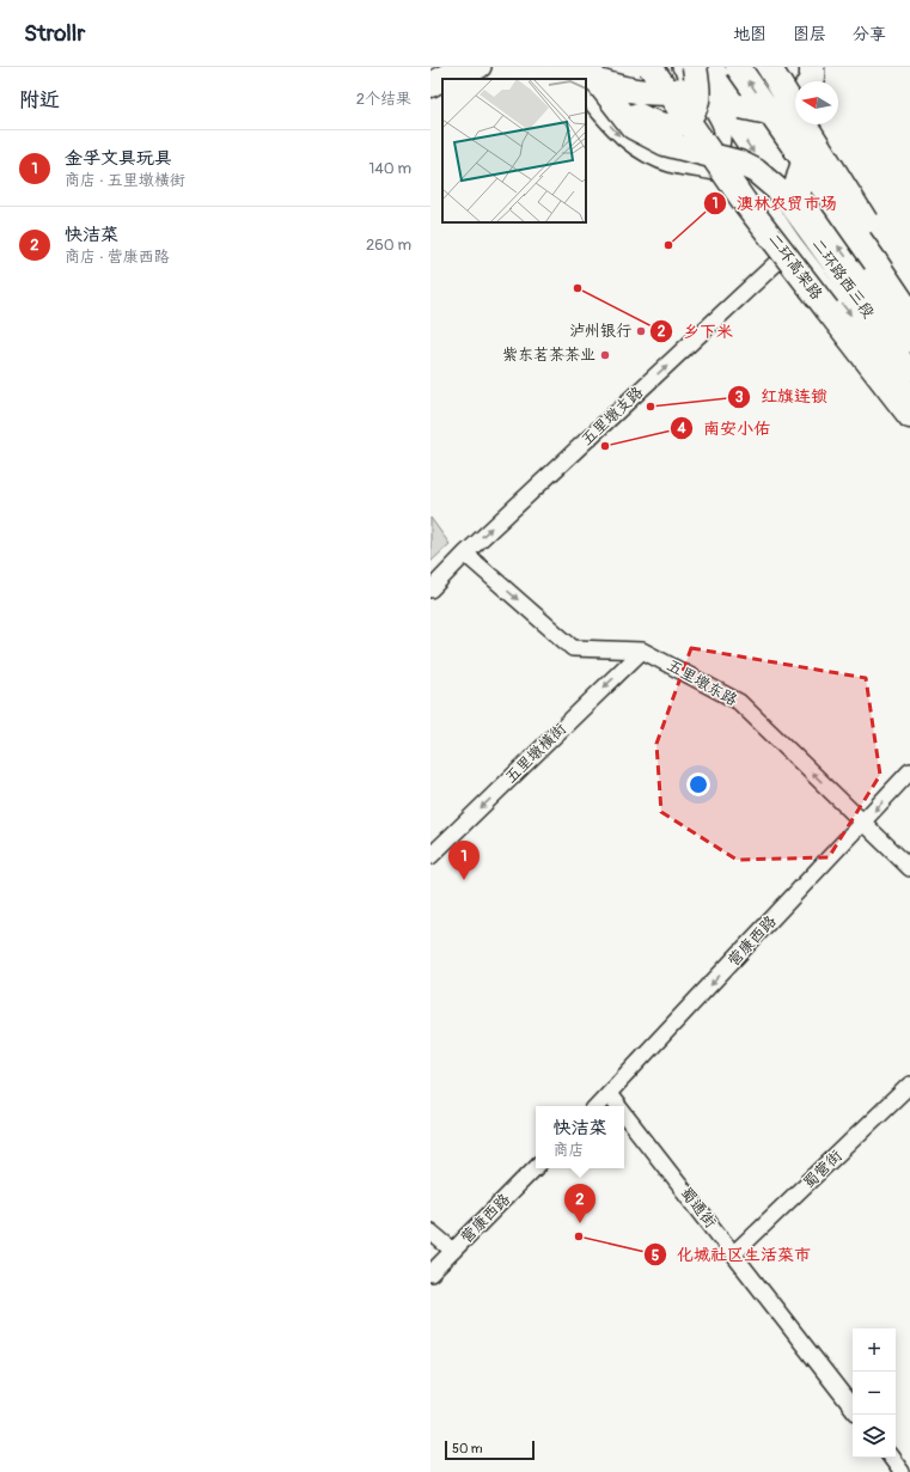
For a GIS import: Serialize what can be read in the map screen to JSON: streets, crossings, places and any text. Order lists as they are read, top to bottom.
{
  "streets": {
    "highway": ["二环高架路"],
    "main road": ["二环路西三段"],
    "street": [
      "五里墩支路",
      "五里墩东路",
      "五里墩横街",
      "营康西路",
      "蜀营街",
      "蜀通街"
    ]
  },
  "crossings": [
    ["五里墩支路", "五里墩东路"],
    ["五里墩东路", "五里墩横街"],
    ["五里墩东路", "营康西路"],
    ["营康西路", "蜀通街"],
    ["蜀营街", "蜀通街"]
  ],
  "one_way": ["五里墩支路", "五里墩横街", "营康西路"],
  "places": [
    "澳林农贸市场",
    "乡下米",
    "泸州银行",
    "紫东茗茶茶业",
    "红旗连锁",
    "南安小佑",
    "化城社区生活菜市"
  ],
  "scale_bar": "50 m",
  "north": "left",
  "page": {
    "header": "Strollr",
    "nav": ["地图", "图层", "分享"],
    "heading": ["附近", "2个结果"],
    "list": [
      {
        "mark": "1",
        "name": "金孚文具玩具",
        "note": "商店 · 五里墩横街",
        "value": "140 m"
      },
      {
        "mark": "2",
        "name": "快洁菜",
        "note": "商店 · 营康西路",
        "value": "260 m"
      }
    ],
    "pins": ["1", "2"],
    "popup": ["快洁菜", "商店"],
    "map_buttons": ["+", "−"],
    "scale": "50 m"
  }
}
